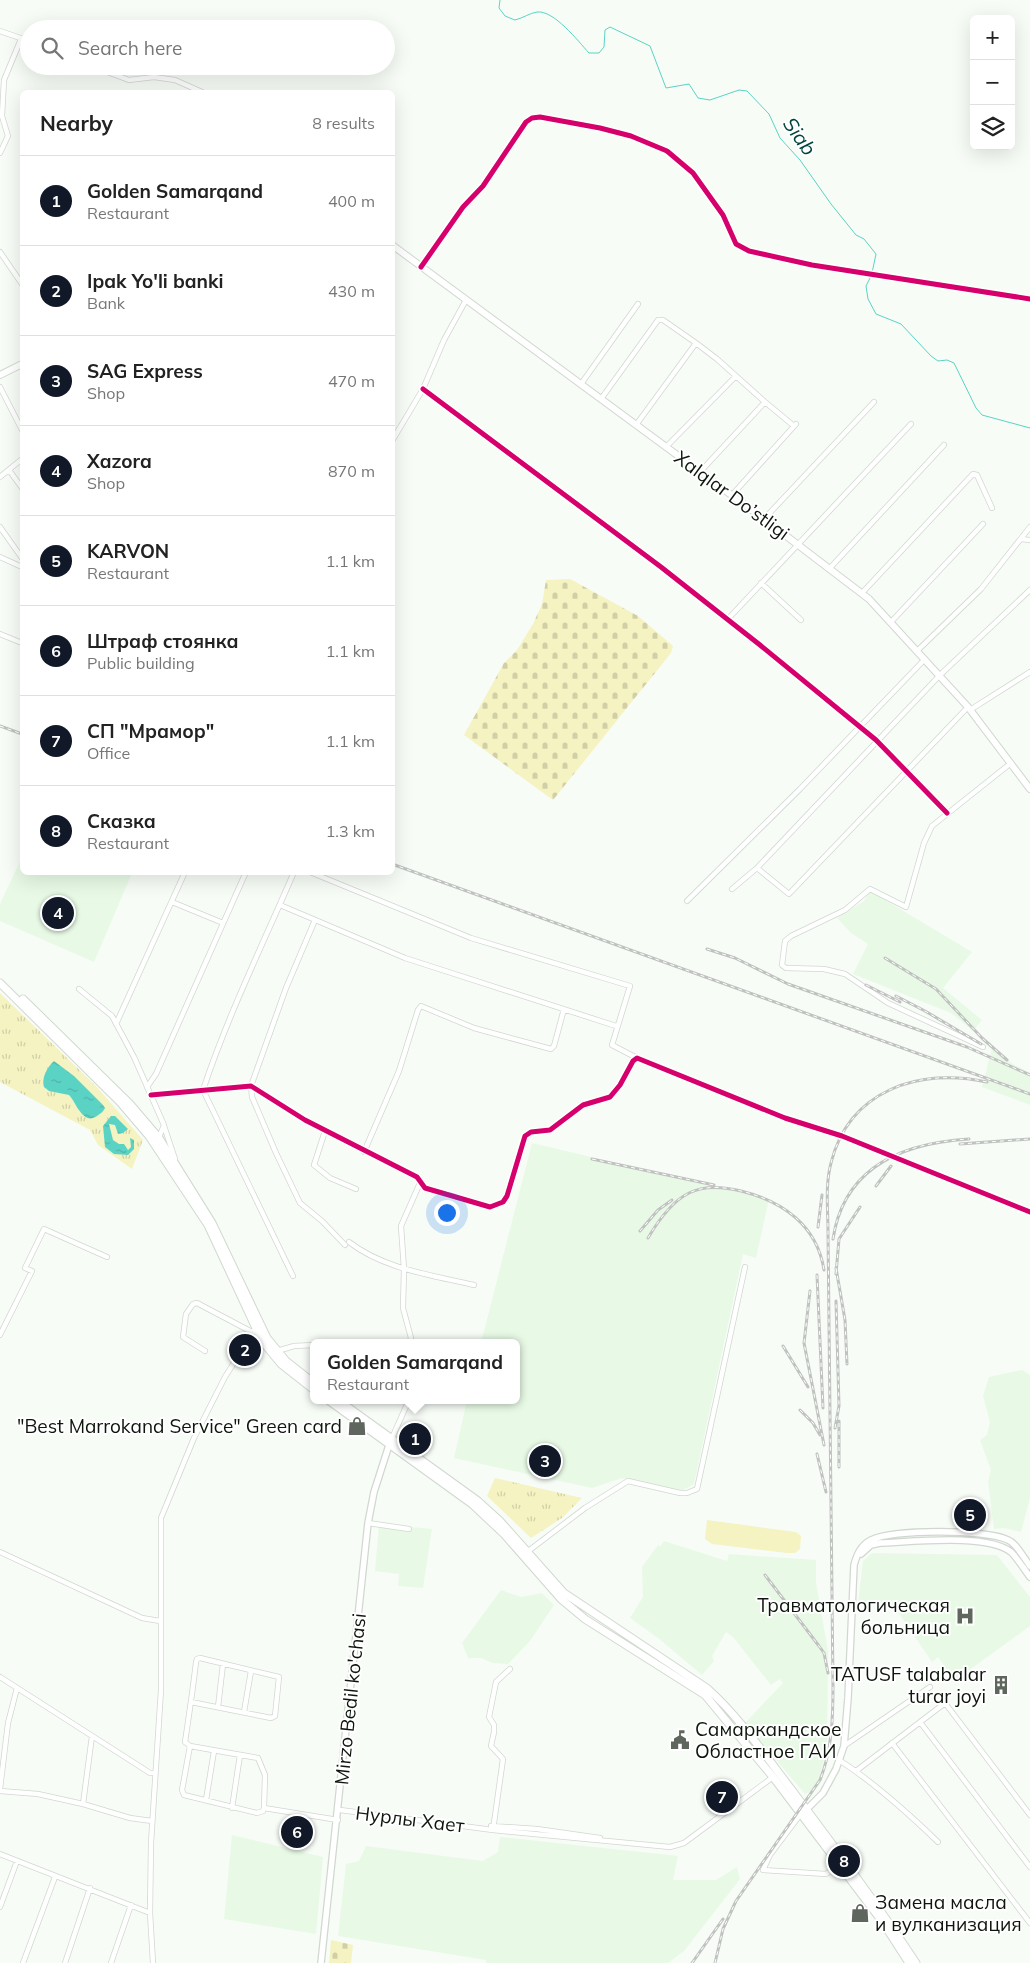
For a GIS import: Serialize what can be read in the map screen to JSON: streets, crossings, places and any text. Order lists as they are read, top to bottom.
{
  "streets": {
    "main road": ["Xalqlar Do’stligi"],
    "street": ["Mirzo Bedil ko'chasi", "Нурлы Хает"]
  },
  "crossings": [
    ["Mirzo Bedil ko'chasi", "Нурлы Хает"]
  ],
  "water": ["Siab"],
  "places": {
    "shop": ["\"Best Marrokand Service\" Green card", "Замена масла и вулканизация"],
    "hospital": ["Травматологическая больница"],
    "building": ["TATUSF talabalar turar joyi"],
    "public building": ["Самаркандское Областное ГАИ"]
  },
  "page": {
    "map_buttons": ["+", "−"],
    "search": "Search here",
    "heading": ["Nearby", "8 results"],
    "list": [
      {
        "mark": "1",
        "name": "Golden Samarqand",
        "note": "Restaurant",
        "value": "400 m"
      },
      {
        "mark": "2",
        "name": "Ipak Yo'li banki",
        "note": "Bank",
        "value": "430 m"
      },
      {
        "mark": "3",
        "name": "SAG Express",
        "note": "Shop",
        "value": "470 m"
      },
      {
        "mark": "4",
        "name": "Xazora",
        "note": "Shop",
        "value": "870 m"
      },
      {
        "mark": "5",
        "name": "KARVON",
        "note": "Restaurant",
        "value": "1.1 km"
      },
      {
        "mark": "6",
        "name": "Штраф стоянка",
        "note": "Public building",
        "value": "1.1 km"
      },
      {
        "mark": "7",
        "name": "СП \"Мрамор\"",
        "note": "Office",
        "value": "1.1 km"
      },
      {
        "mark": "8",
        "name": "Сказка",
        "note": "Restaurant",
        "value": "1.3 km"
      }
    ],
    "pins": [
      "4",
      "2",
      "1",
      "3",
      "5",
      "7",
      "6",
      "8"
    ],
    "popup": ["Golden Samarqand", "Restaurant"]
  }
}
